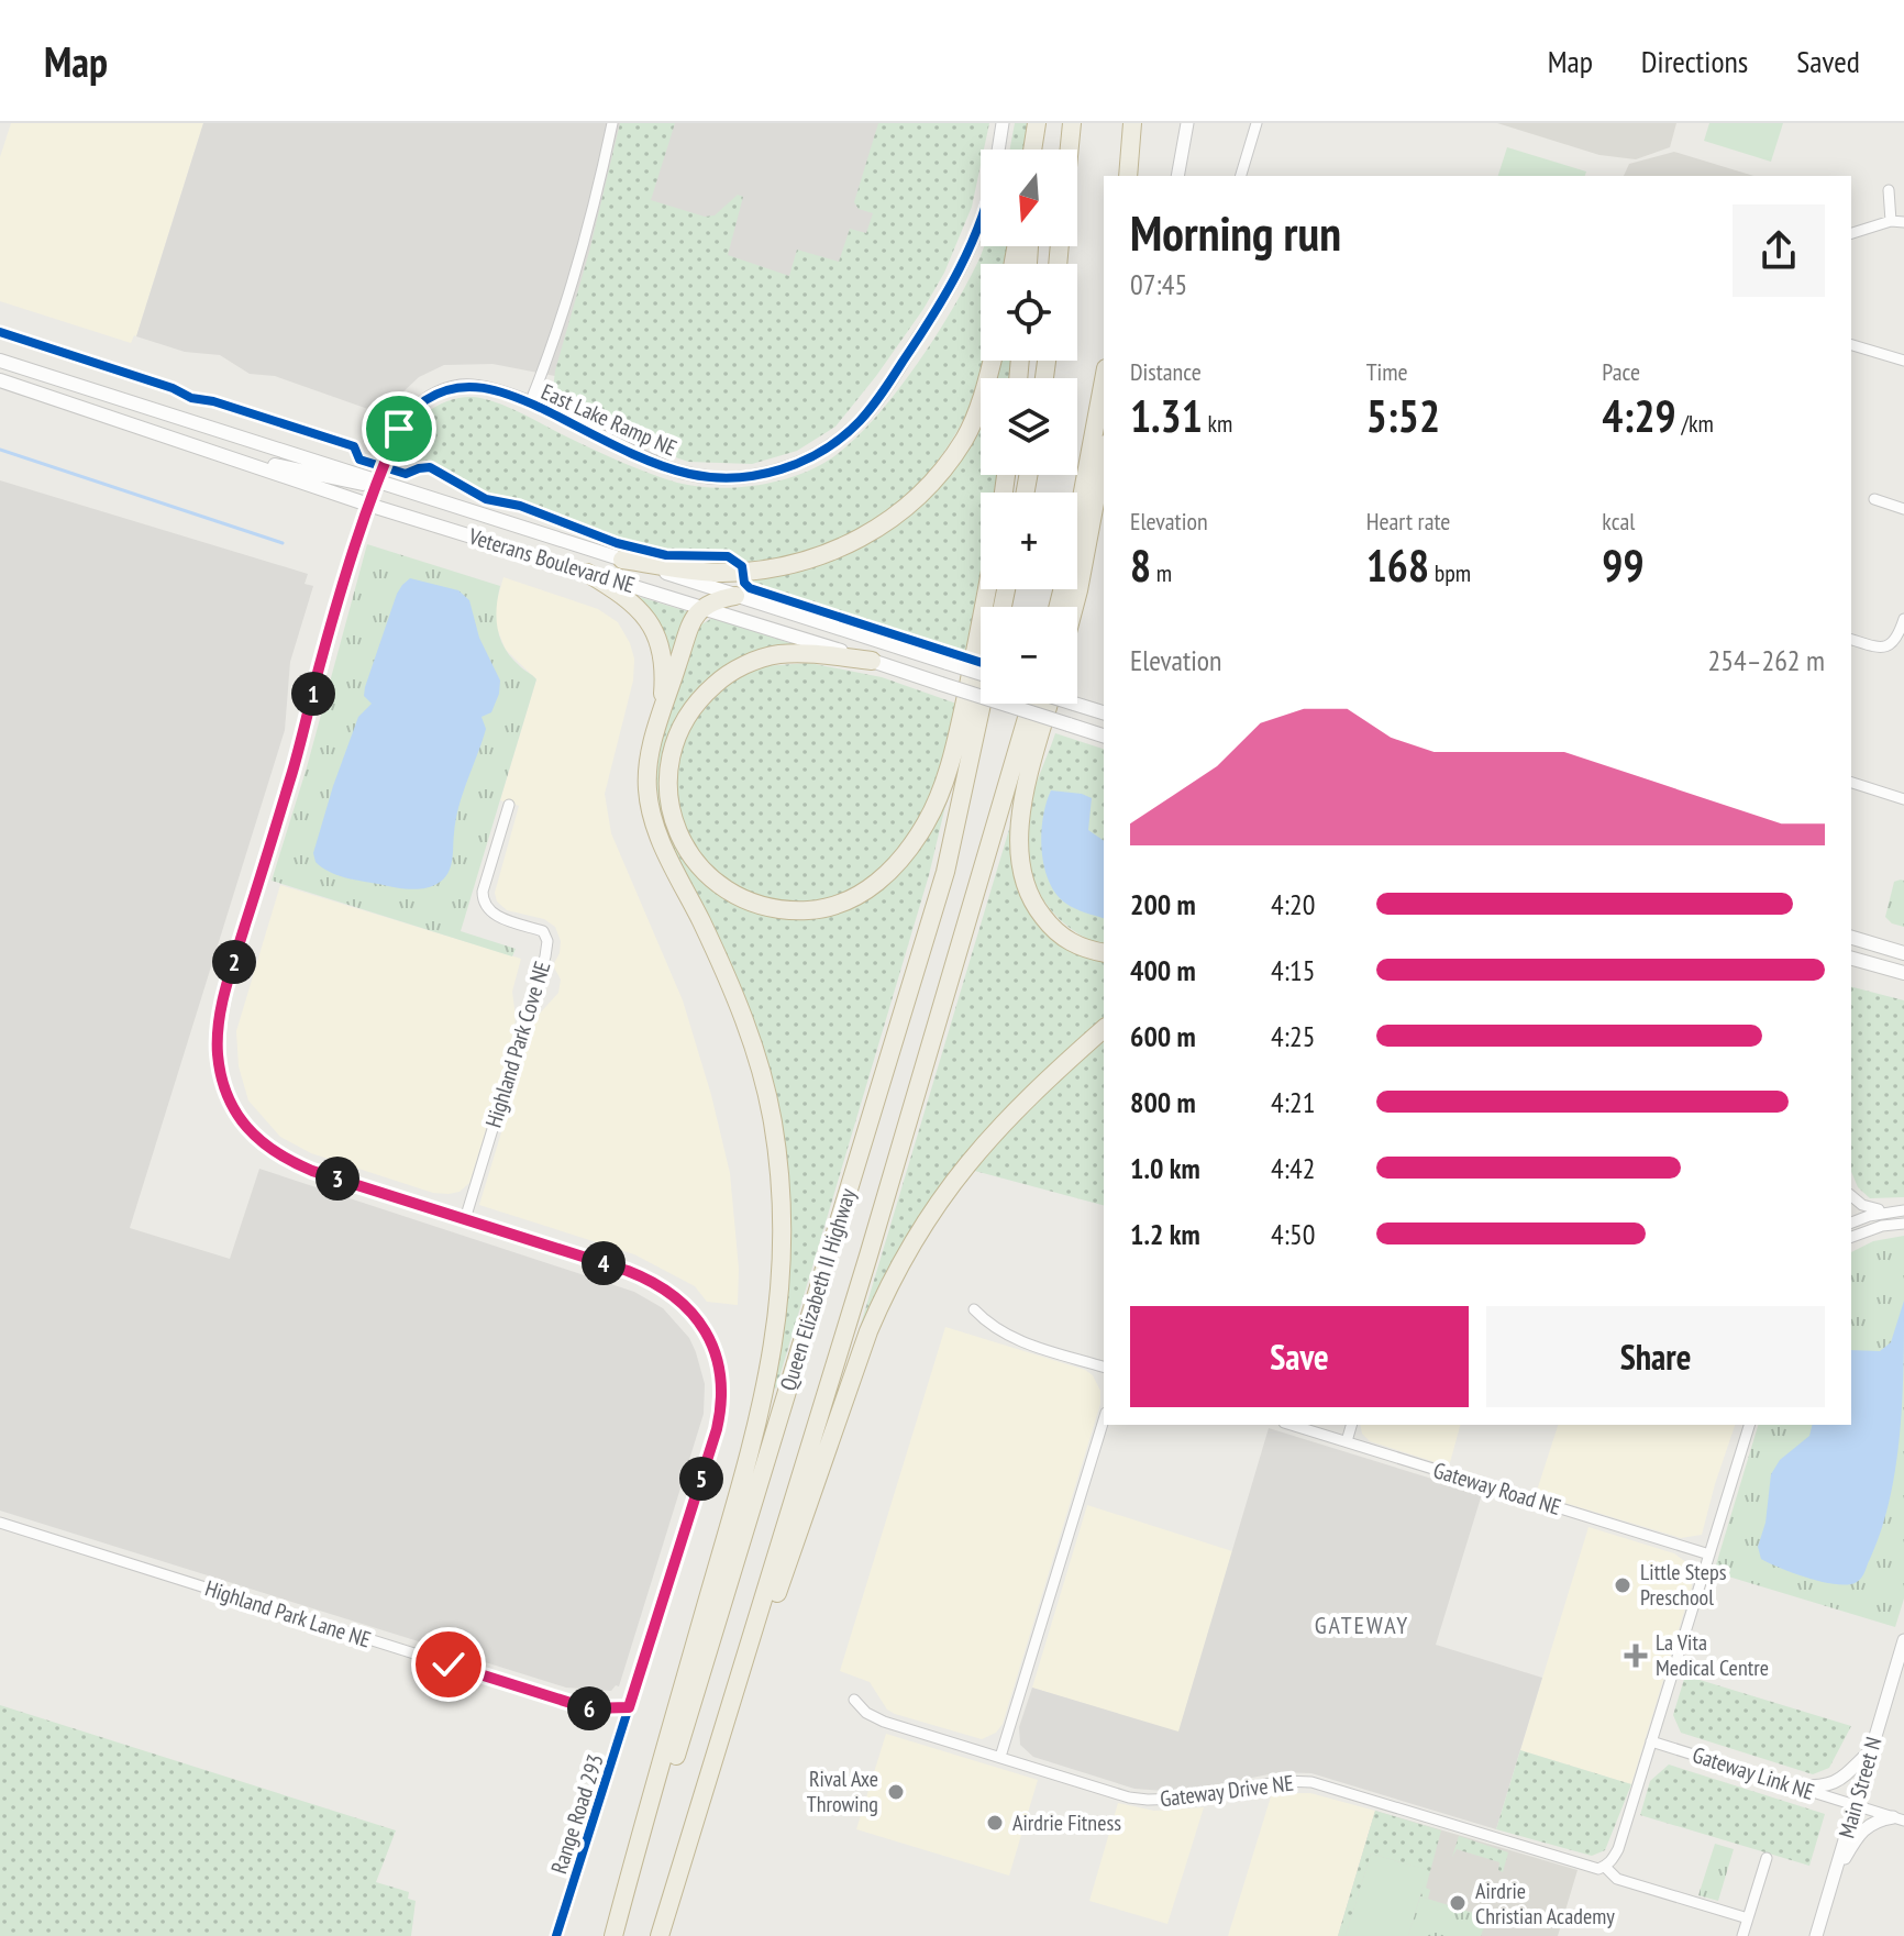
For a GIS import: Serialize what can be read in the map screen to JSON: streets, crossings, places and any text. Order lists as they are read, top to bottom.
{
  "streets": {
    "highway": ["Queen Elizabeth II Highway"],
    "main road": ["Veterans Boulevard NE"],
    "street": [
      "East Lake Ramp NE",
      "Highland Park Cove NE",
      "Gateway Road NE",
      "Highland Park Lane NE",
      "Gateway Link NE",
      "Main Street N",
      "Gateway Drive NE",
      "Range Road 293"
    ]
  },
  "crossings": [
    ["East Lake Ramp NE", "Veterans Boulevard NE"],
    ["Highland Park Cove NE", "Range Road 293"],
    ["Highland Park Lane NE", "Range Road 293"],
    ["Gateway Link NE", "Main Street N"]
  ],
  "districts": ["GATEWAY"],
  "places": {
    "other": [
      "Little Steps Preschool",
      "Rival Axe Throwing",
      "Airdrie Fitness",
      "Airdrie Christian Academy"
    ],
    "health": ["La Vita Medical Centre"]
  },
  "north": "bottom",
  "page": {
    "header": "Map",
    "nav": ["Map", "Directions", "Saved"],
    "map_buttons": ["+", "−"],
    "heading": ["Morning run", "07:45"],
    "stats": [
      ["Distance", "1.31 km"],
      ["Time", "5:52"],
      ["Pace", "4:29 /km"],
      ["Elevation", "8 m"],
      ["Heart rate", "168 bpm"],
      ["kcal", "99"]
    ],
    "chart": ["Elevation", "254–262 m"],
    "pins": [
      "1",
      "2",
      "3",
      "4",
      "5",
      "6"
    ],
    "list": [
      {
        "name": "200 m",
        "note": "4:20"
      },
      {
        "name": "400 m",
        "note": "4:15"
      },
      {
        "name": "600 m",
        "note": "4:25"
      },
      {
        "name": "800 m",
        "note": "4:21"
      },
      {
        "name": "1.0 km",
        "note": "4:42"
      },
      {
        "name": "1.2 km",
        "note": "4:50"
      }
    ],
    "buttons": ["Save", "Share"]
  }
}
